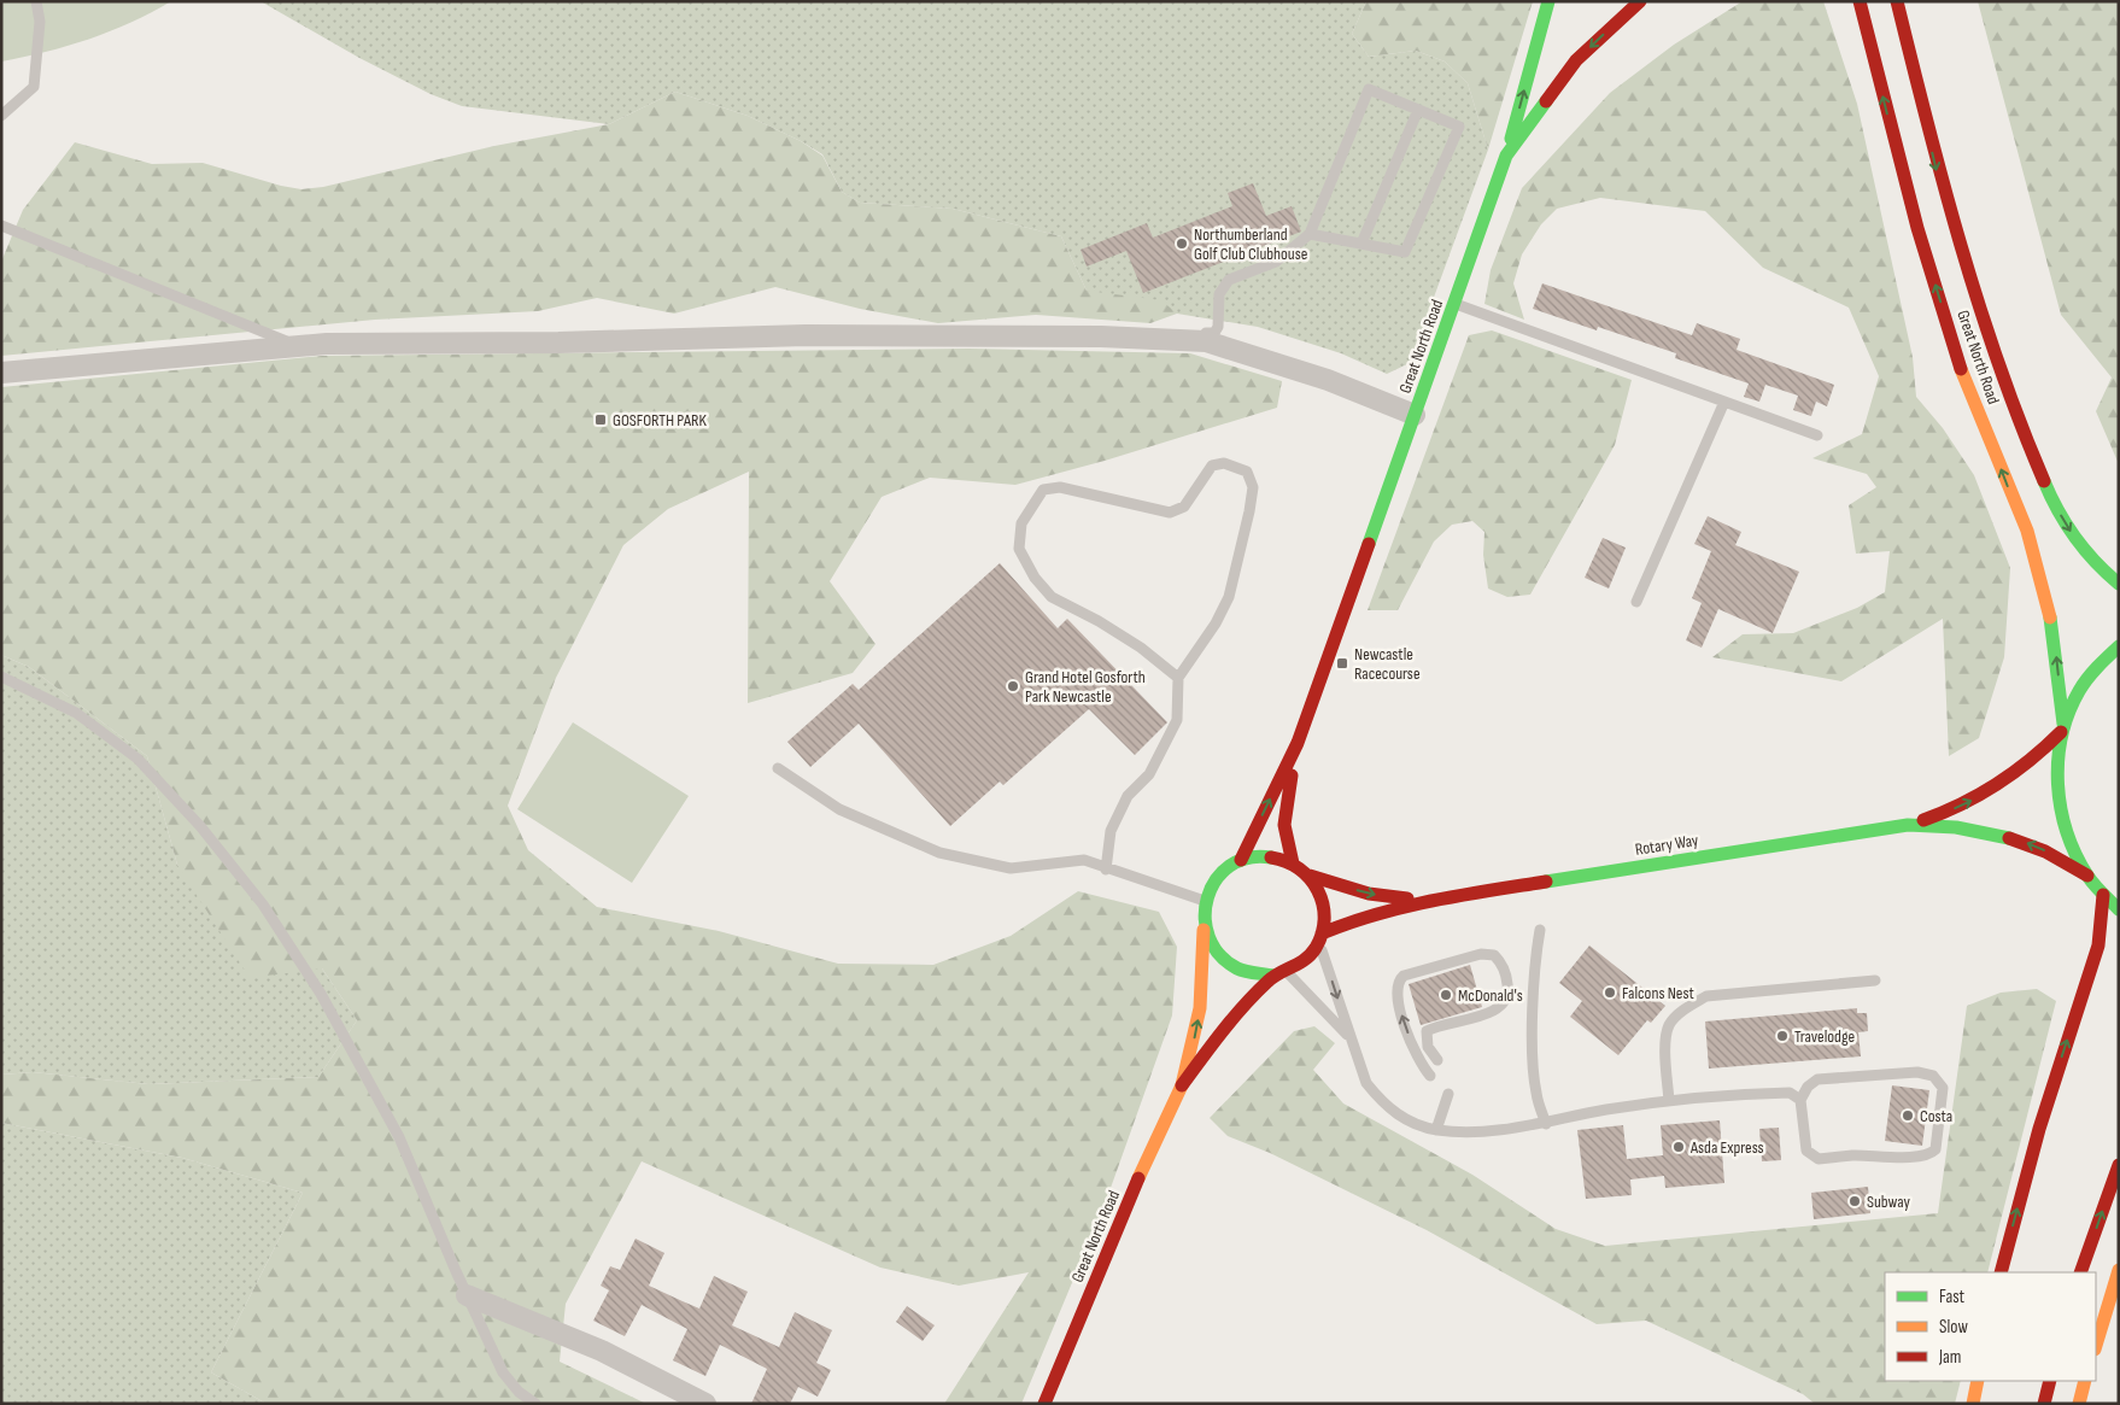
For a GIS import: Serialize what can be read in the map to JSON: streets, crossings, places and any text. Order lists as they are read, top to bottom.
{
  "streets": {
    "main road": ["Great North Road", "Rotary Way"]
  },
  "crossings": [
    ["Great North Road", "Rotary Way"]
  ],
  "places": {
    "other": [
      "Northumberland Golf Club Clubhouse",
      "Grand Hotel Gosforth Park Newcastle",
      "Falcons Nest",
      "McDonald's",
      "Travelodge",
      "Costa",
      "Asda Express",
      "Subway"
    ],
    "transit": ["GOSFORTH PARK", "Newcastle Racecourse"]
  },
  "legend": ["Fast", "Slow", "Jam"]
}
